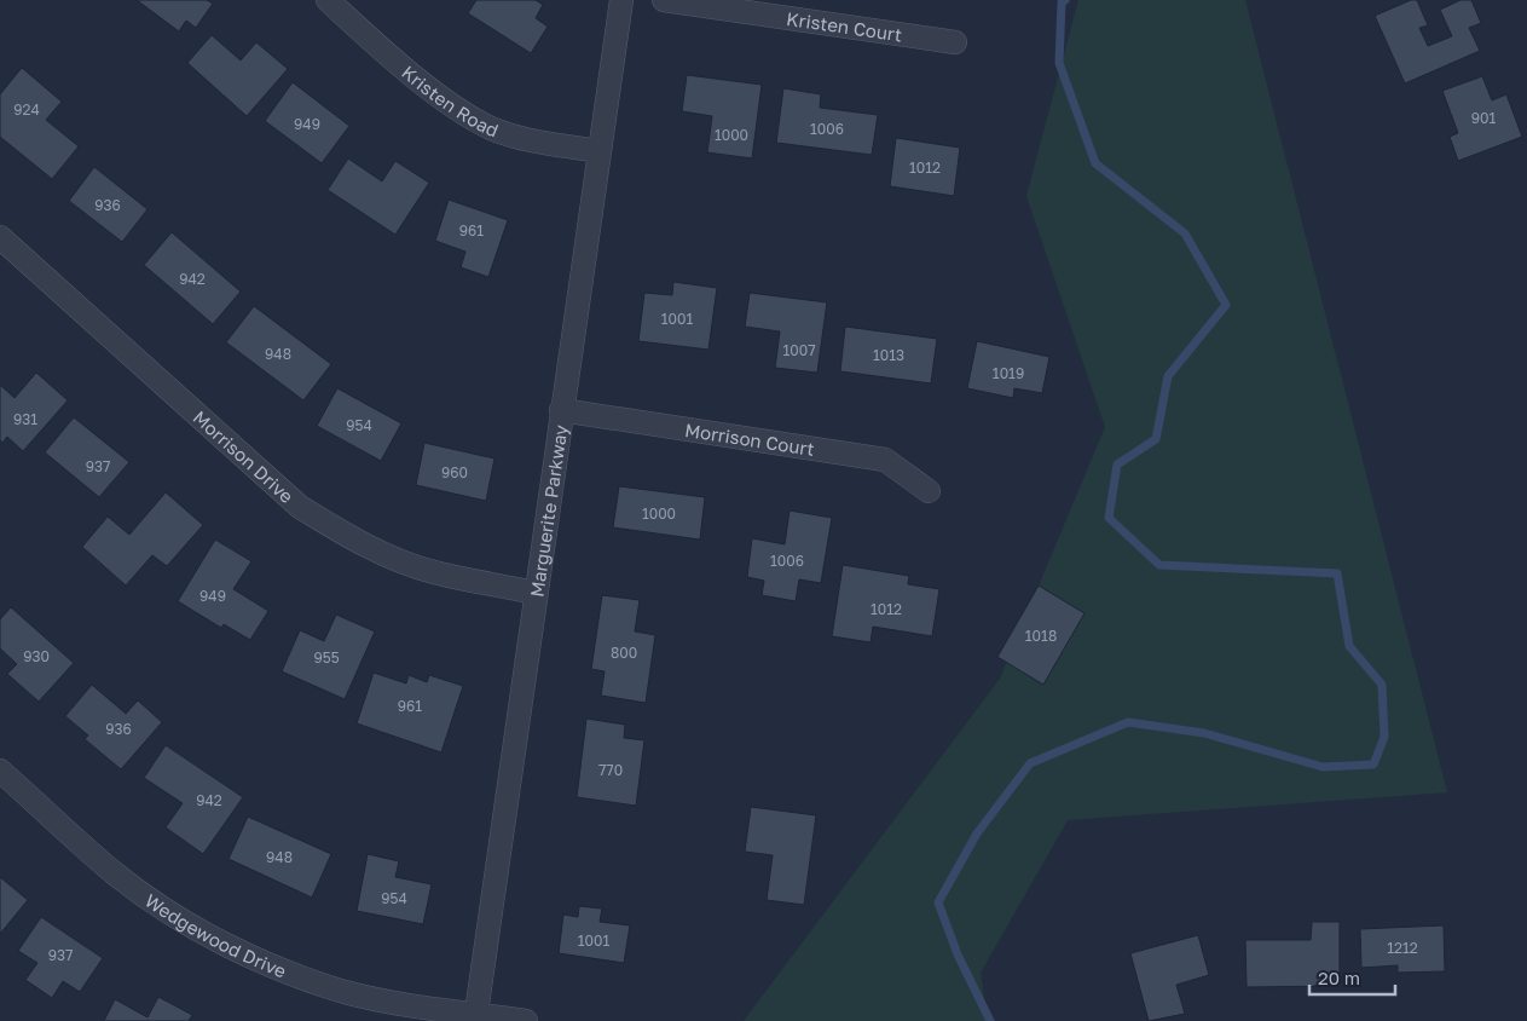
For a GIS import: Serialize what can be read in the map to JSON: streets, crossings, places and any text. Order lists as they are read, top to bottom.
{
  "streets": {
    "street": [
      "Kristen Court",
      "Kristen Road",
      "Morrison Court",
      "Morrison Drive",
      "Marguerite Parkway",
      "Wedgewood Drive"
    ]
  },
  "crossings": [
    ["Kristen Road", "Marguerite Parkway"],
    ["Morrison Court", "Marguerite Parkway"],
    ["Morrison Drive", "Marguerite Parkway"],
    ["Marguerite Parkway", "Wedgewood Drive"]
  ],
  "house_numbers": [
    "924",
    "901",
    "949",
    "1006",
    "1000",
    "1012",
    "936",
    "961",
    "942",
    "1001",
    "1007",
    "948",
    "1013",
    "1019",
    "931",
    "954",
    "937",
    "960",
    "1000",
    "1006",
    "949",
    "1012",
    "1018",
    "800",
    "930",
    "955",
    "961",
    "936",
    "770",
    "942",
    "948",
    "954",
    "1001",
    "1212",
    "937"
  ],
  "scale_bar": "20 m"
}
